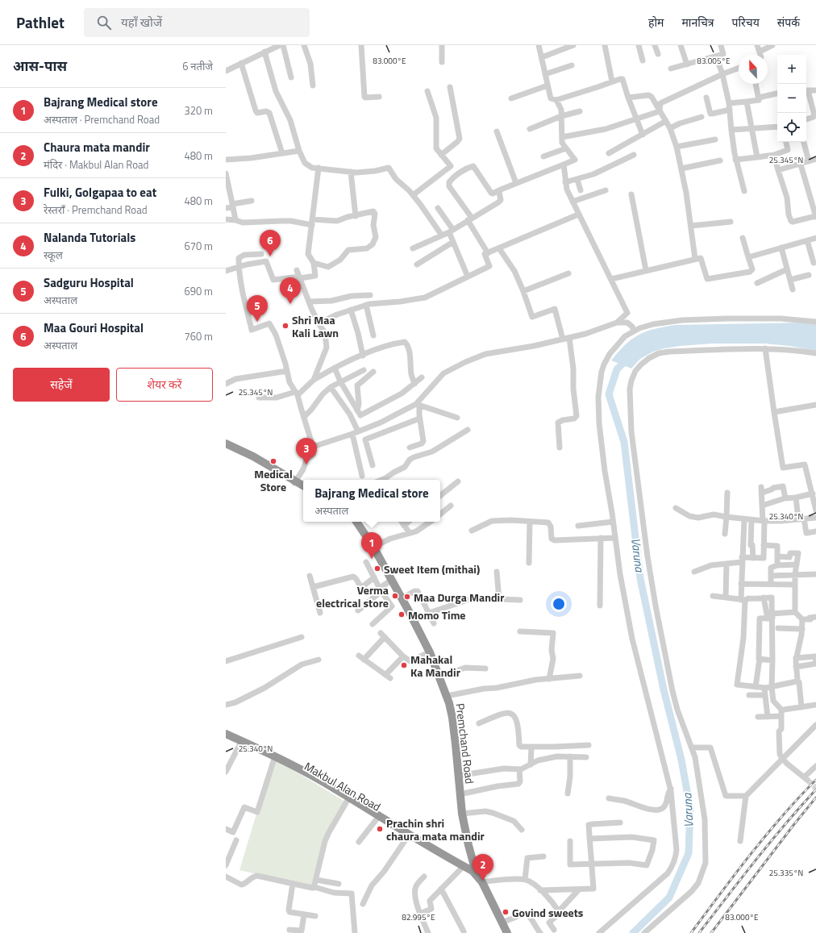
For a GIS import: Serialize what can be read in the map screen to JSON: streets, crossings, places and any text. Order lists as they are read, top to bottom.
{
  "streets": {
    "highway": ["Premchand Road", "Makbul Alan Road"]
  },
  "crossings": [
    ["Premchand Road", "Makbul Alan Road"]
  ],
  "water": ["Varuna"],
  "places": [
    "Shri Maa Kali Lawn",
    "Medical Store",
    "Sweet Item (mithai)",
    "Verma electrical store",
    "Maa Durga Mandir",
    "Momo Time",
    "Mahakal Ka Mandir",
    "Prachin shri chaura mata mandir",
    "Govind sweets"
  ],
  "north": "top",
  "page": {
    "header": "Pathlet",
    "search": "यहाँ खोजें",
    "nav": [
      "होम",
      "मानचित्र",
      "परिचय",
      "संपर्क"
    ],
    "heading": ["आस-पास", "6 नतीजे"],
    "map_buttons": ["+", "−"],
    "list": [
      {
        "mark": "1",
        "name": "Bajrang Medical store",
        "note": "अस्पताल · Premchand Road",
        "value": "320 m"
      },
      {
        "mark": "2",
        "name": "Chaura mata mandir",
        "note": "मंदिर · Makbul Alan Road",
        "value": "480 m"
      },
      {
        "mark": "3",
        "name": "Fulki, Golgapaa to eat",
        "note": "रेस्तराँ · Premchand Road",
        "value": "480 m"
      },
      {
        "mark": "4",
        "name": "Nalanda Tutorials",
        "note": "स्कूल",
        "value": "670 m"
      },
      {
        "mark": "5",
        "name": "Sadguru Hospital",
        "note": "अस्पताल",
        "value": "690 m"
      },
      {
        "mark": "6",
        "name": "Maa Gouri Hospital",
        "note": "अस्पताल",
        "value": "760 m"
      }
    ],
    "pins": [
      "6",
      "4",
      "5",
      "3",
      "1",
      "2"
    ],
    "buttons": ["सहेजें", "शेयर करें"],
    "popup": ["Bajrang Medical store", "अस्पताल"]
  },
  "coordinates": [
    "83.000°E",
    "83.005°E",
    "25.345°N",
    "25.340°N",
    "25.335°N",
    "82.995°E"
  ]
}
